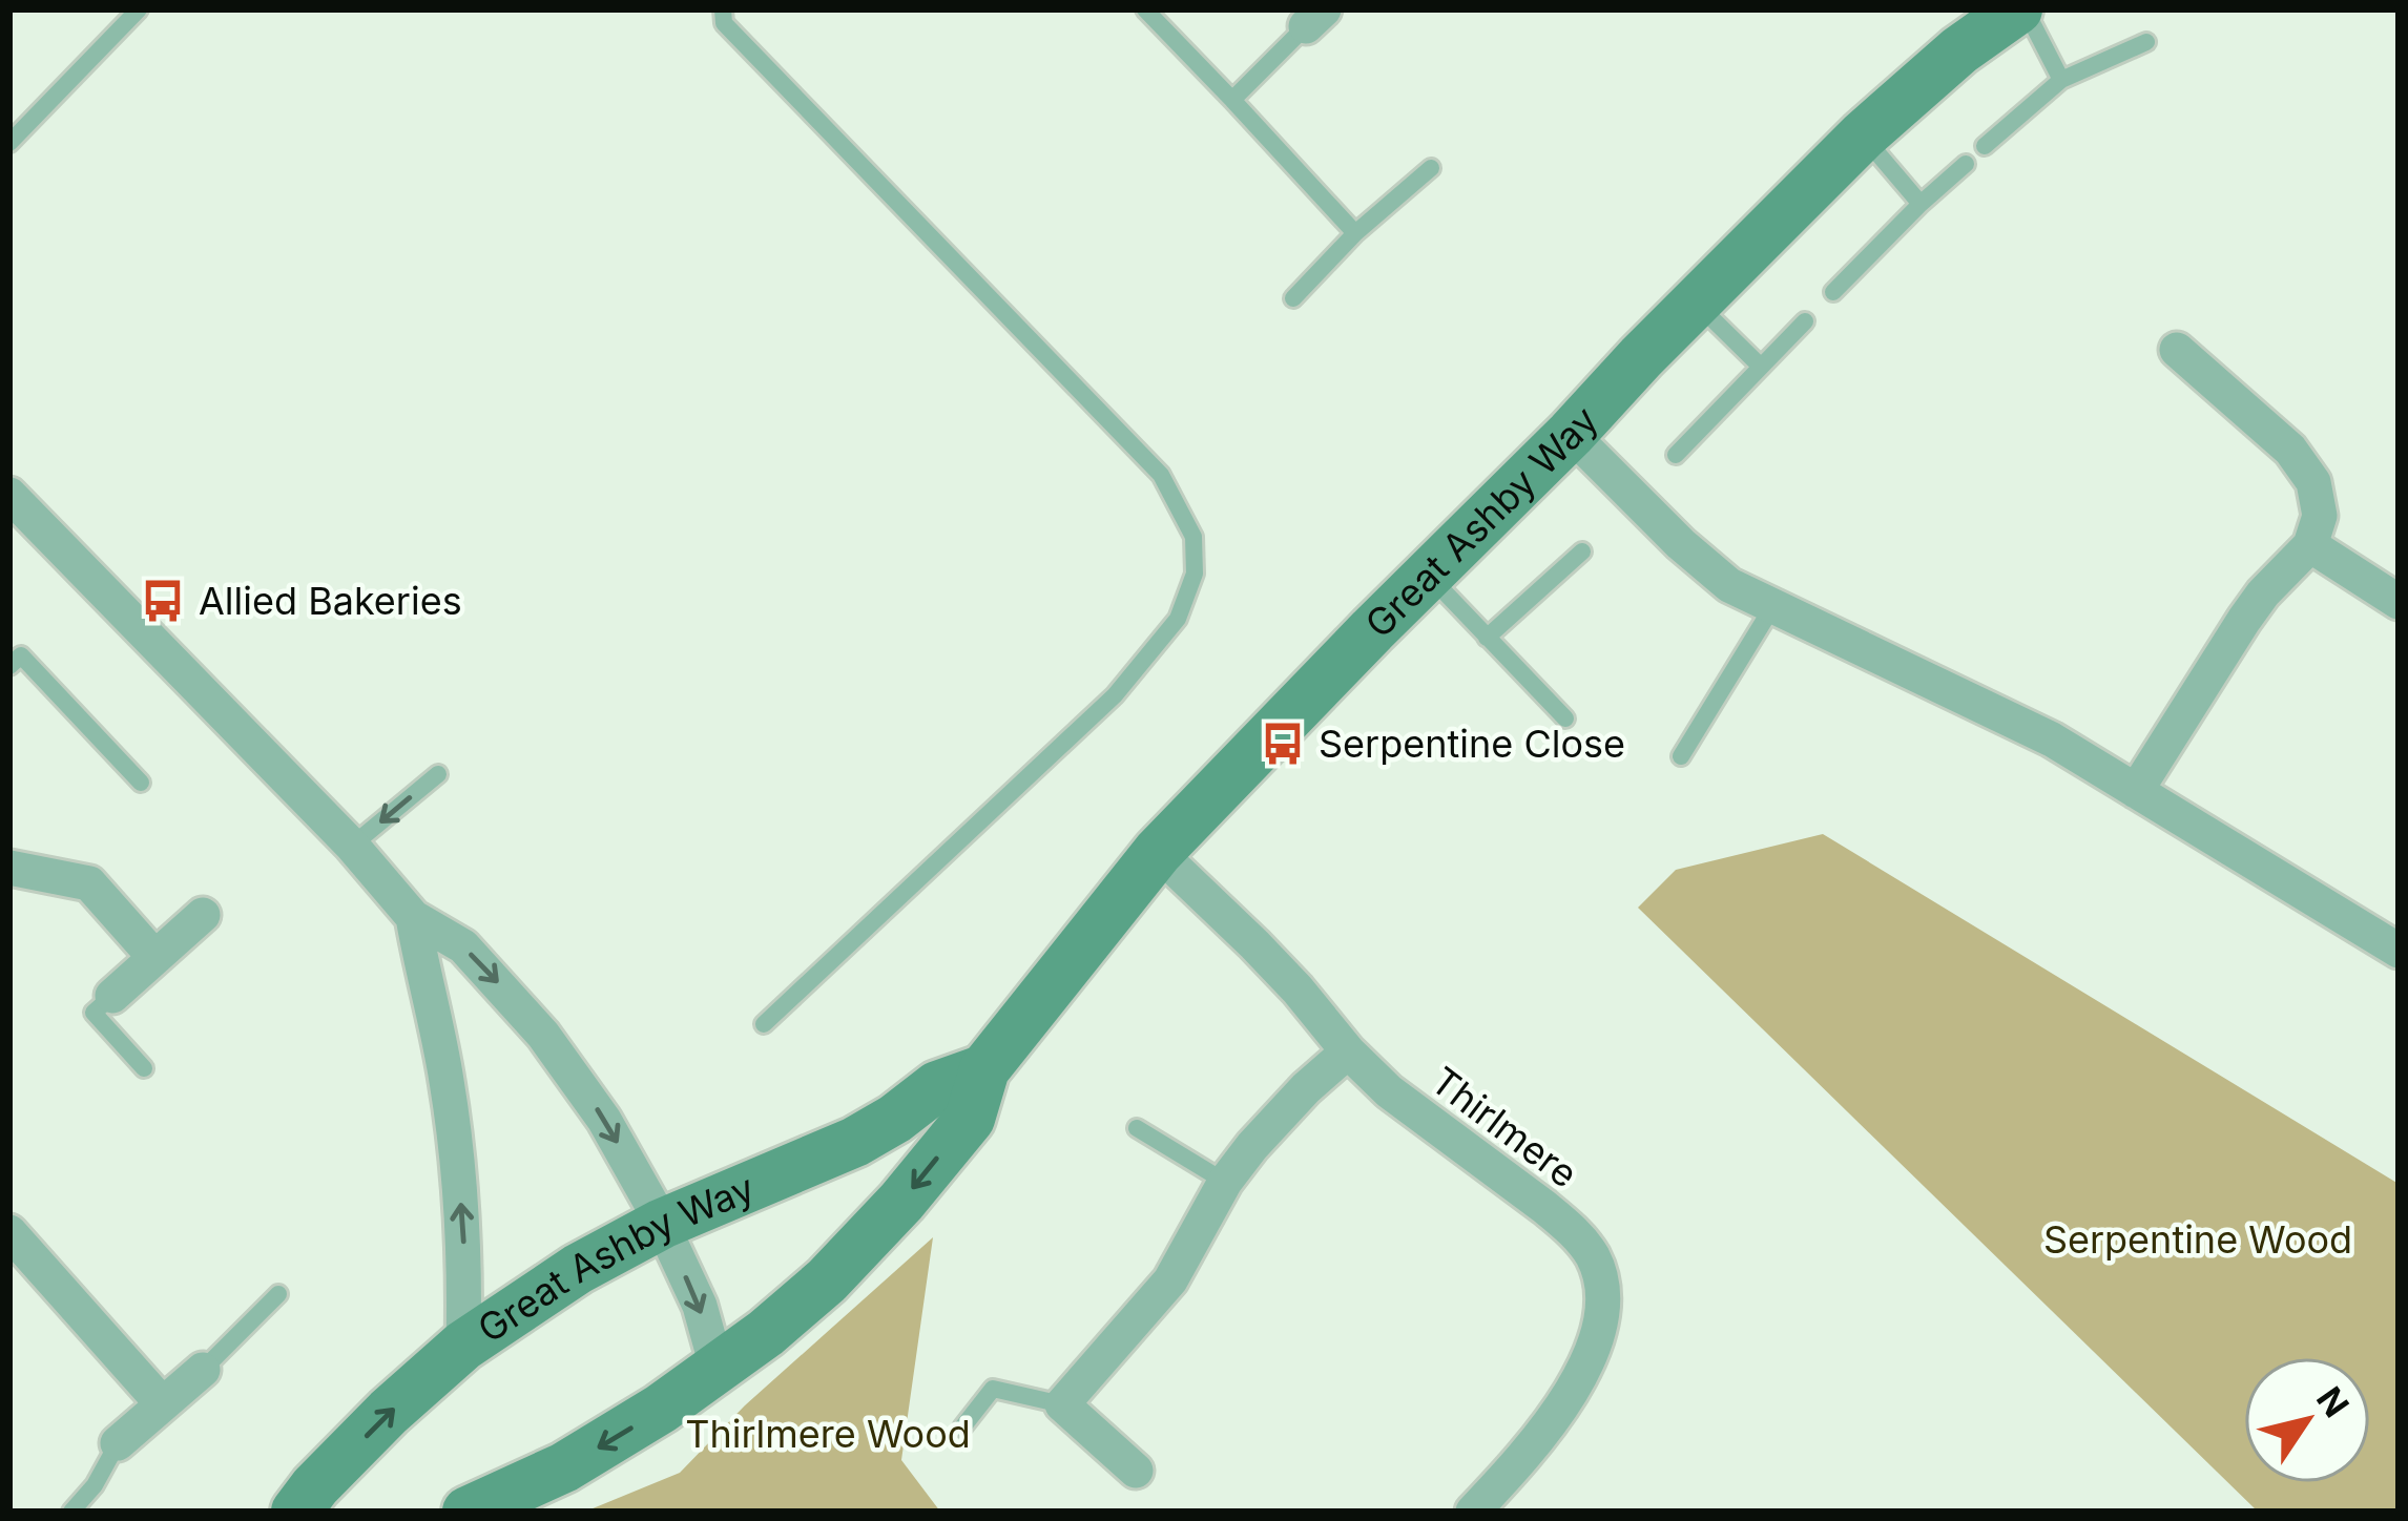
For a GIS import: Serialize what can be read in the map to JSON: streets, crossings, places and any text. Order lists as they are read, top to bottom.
{
  "streets": {
    "street": ["Great Ashby Way", "Thirlmere"]
  },
  "crossings": [
    ["Great Ashby Way", "Thirlmere"]
  ],
  "parks": ["Serpentine Wood", "Thirlmere Wood"],
  "places": {
    "bus stop": ["Allied Bakeries", "Serpentine Close"]
  },
  "north": "top right"
}
